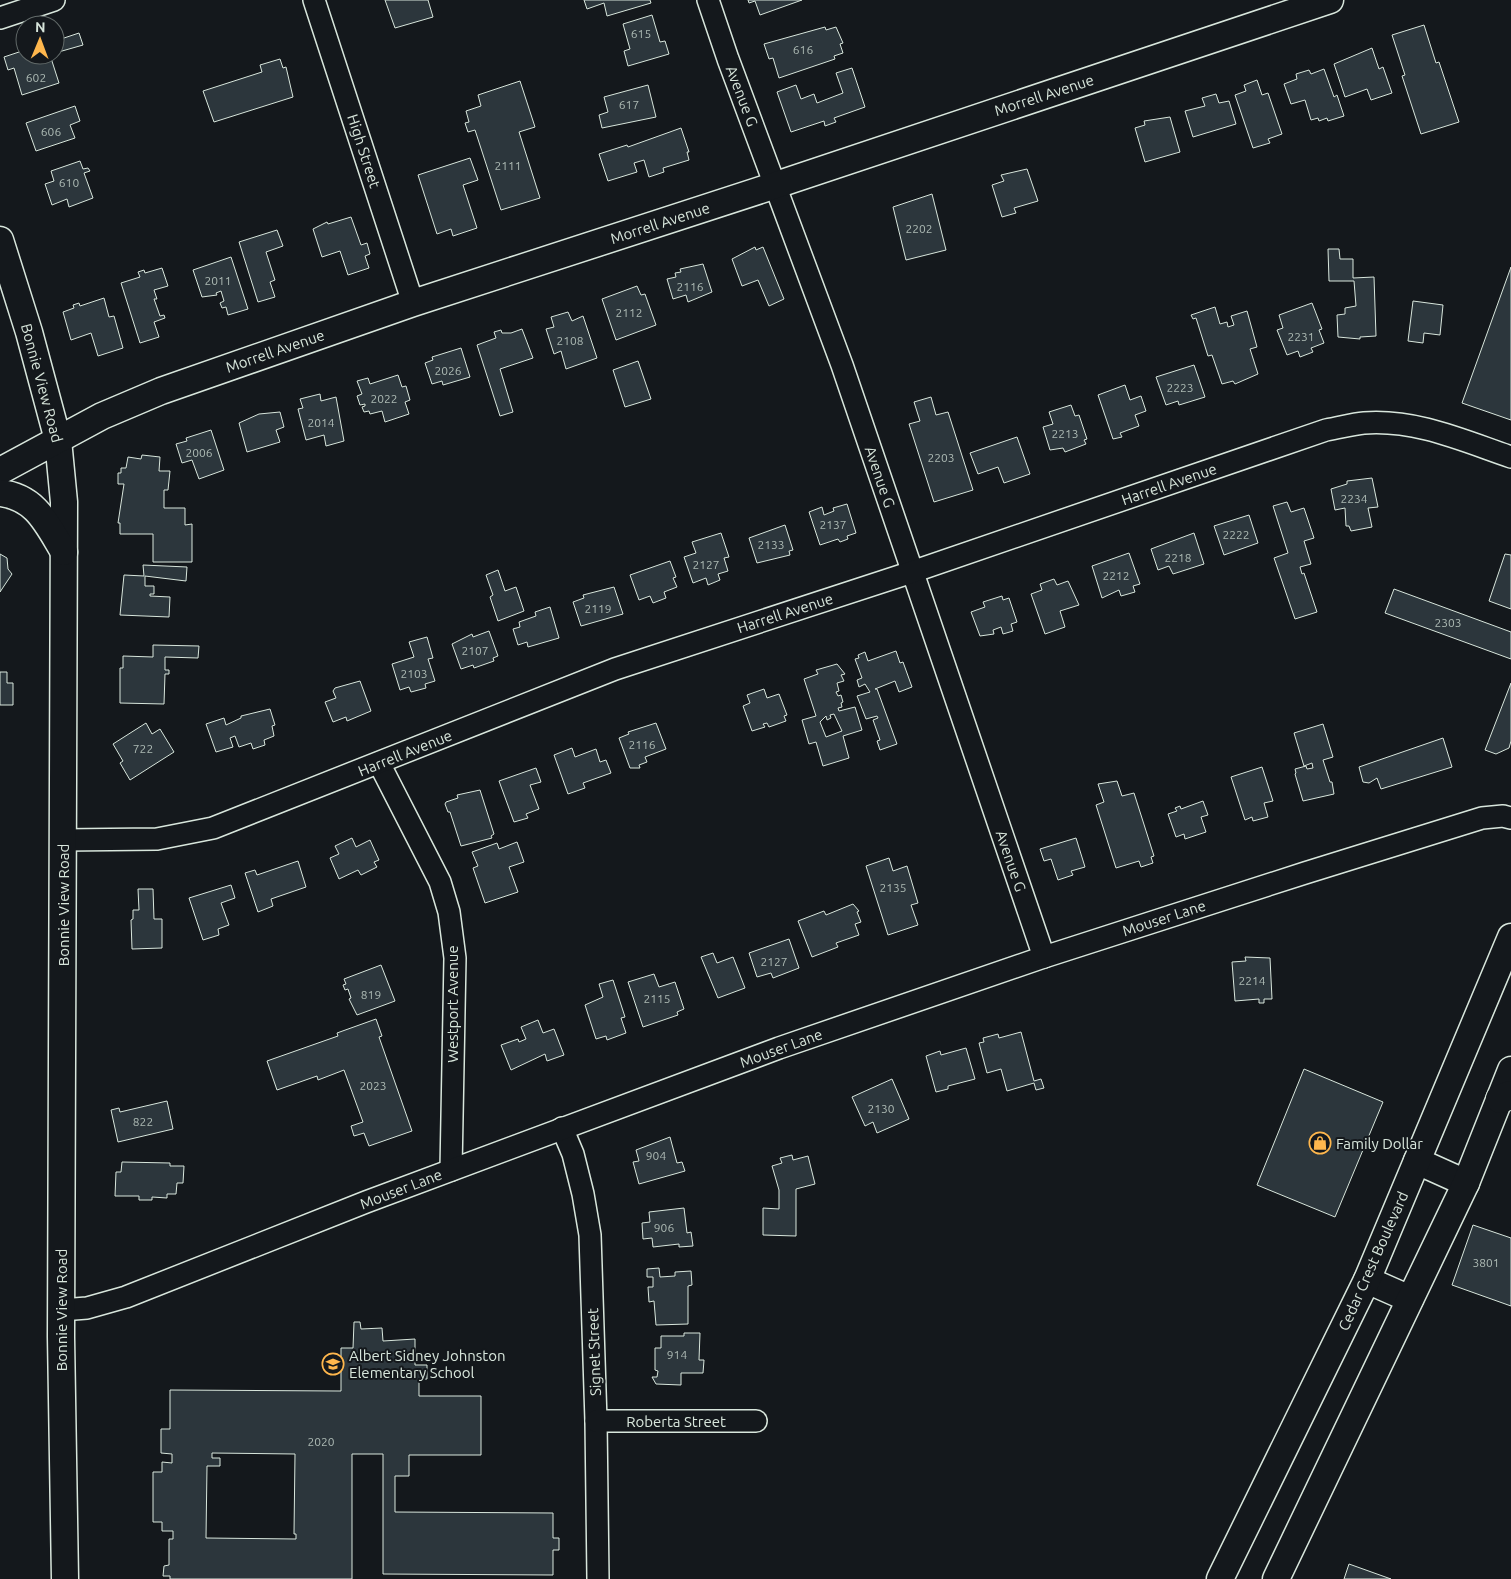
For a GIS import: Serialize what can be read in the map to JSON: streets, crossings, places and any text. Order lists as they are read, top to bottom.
{
  "streets": {
    "street": [
      "Morrell Avenue",
      "Avenue G",
      "High Street",
      "Bonnie View Road",
      "Harrell Avenue",
      "Mouser Lane",
      "Westport Avenue",
      "Cedar Crest Boulevard",
      "Signet Street",
      "Roberta Street"
    ]
  },
  "crossings": [
    ["Morrell Avenue", "Avenue G"],
    ["Morrell Avenue", "High Street"],
    ["Morrell Avenue", "Bonnie View Road"],
    ["Avenue G", "Harrell Avenue"],
    ["Avenue G", "Mouser Lane"],
    ["Bonnie View Road", "Harrell Avenue"],
    ["Bonnie View Road", "Mouser Lane"],
    ["Harrell Avenue", "Westport Avenue"],
    ["Mouser Lane", "Westport Avenue"],
    ["Mouser Lane", "Signet Street"],
    ["Signet Street", "Roberta Street"]
  ],
  "places": {
    "shop": ["Family Dollar"],
    "school or university": ["Albert Sidney Johnston Elementary School"]
  },
  "house_numbers": [
    "615",
    "616",
    "602",
    "617",
    "606",
    "2111",
    "610",
    "2202",
    "2011",
    "2116",
    "2112",
    "2231",
    "2108",
    "2026",
    "2223",
    "2022",
    "2014",
    "2213",
    "2006",
    "2203",
    "2234",
    "2137",
    "2222",
    "2133",
    "2218",
    "2127",
    "2212",
    "2119",
    "2303",
    "2107",
    "2103",
    "2116",
    "722",
    "2135",
    "2127",
    "2214",
    "819",
    "2115",
    "2023",
    "2130",
    "822",
    "904",
    "906",
    "3801",
    "914",
    "2020"
  ],
  "north": "top"
}
